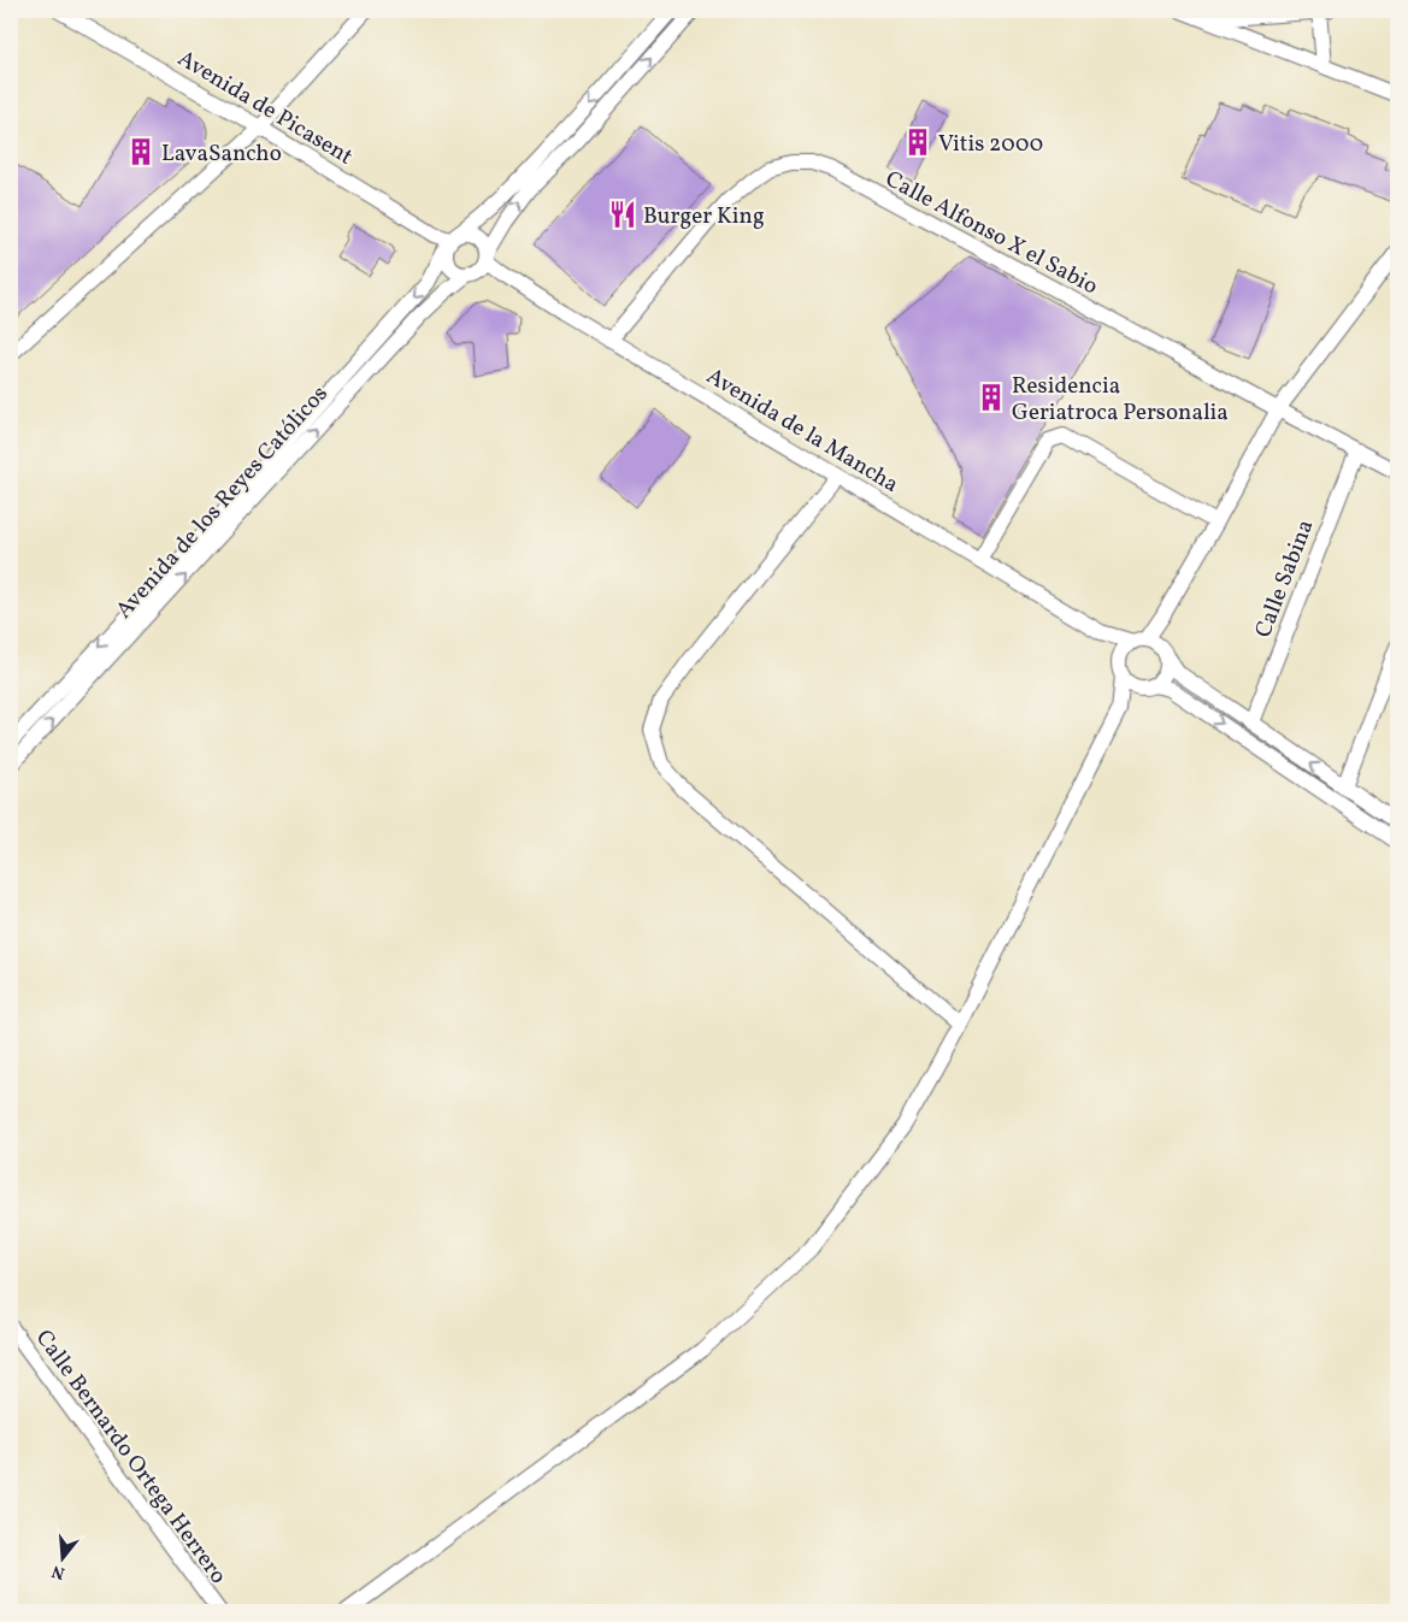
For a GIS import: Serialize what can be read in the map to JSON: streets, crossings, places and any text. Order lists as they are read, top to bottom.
{
  "streets": {
    "street": [
      "Avenida de Picasent",
      "Calle Alfonso X el Sabio",
      "Avenida de la Mancha",
      "Avenida de los Reyes Católicos",
      "Calle Sabina",
      "Calle Bernardo Ortega Herrero"
    ]
  },
  "crossings": [
    ["Avenida de Picasent", "Avenida de la Mancha"],
    ["Avenida de Picasent", "Avenida de los Reyes Católicos"],
    ["Calle Alfonso X el Sabio", "Avenida de la Mancha"],
    ["Calle Alfonso X el Sabio", "Calle Sabina"],
    ["Avenida de la Mancha", "Avenida de los Reyes Católicos"]
  ],
  "places": {
    "building": ["Vitis 2000", "LavaSancho", "Residencia Geriatroca Personalia"],
    "restaurant": ["Burger King"]
  },
  "north": "bottom"
}
